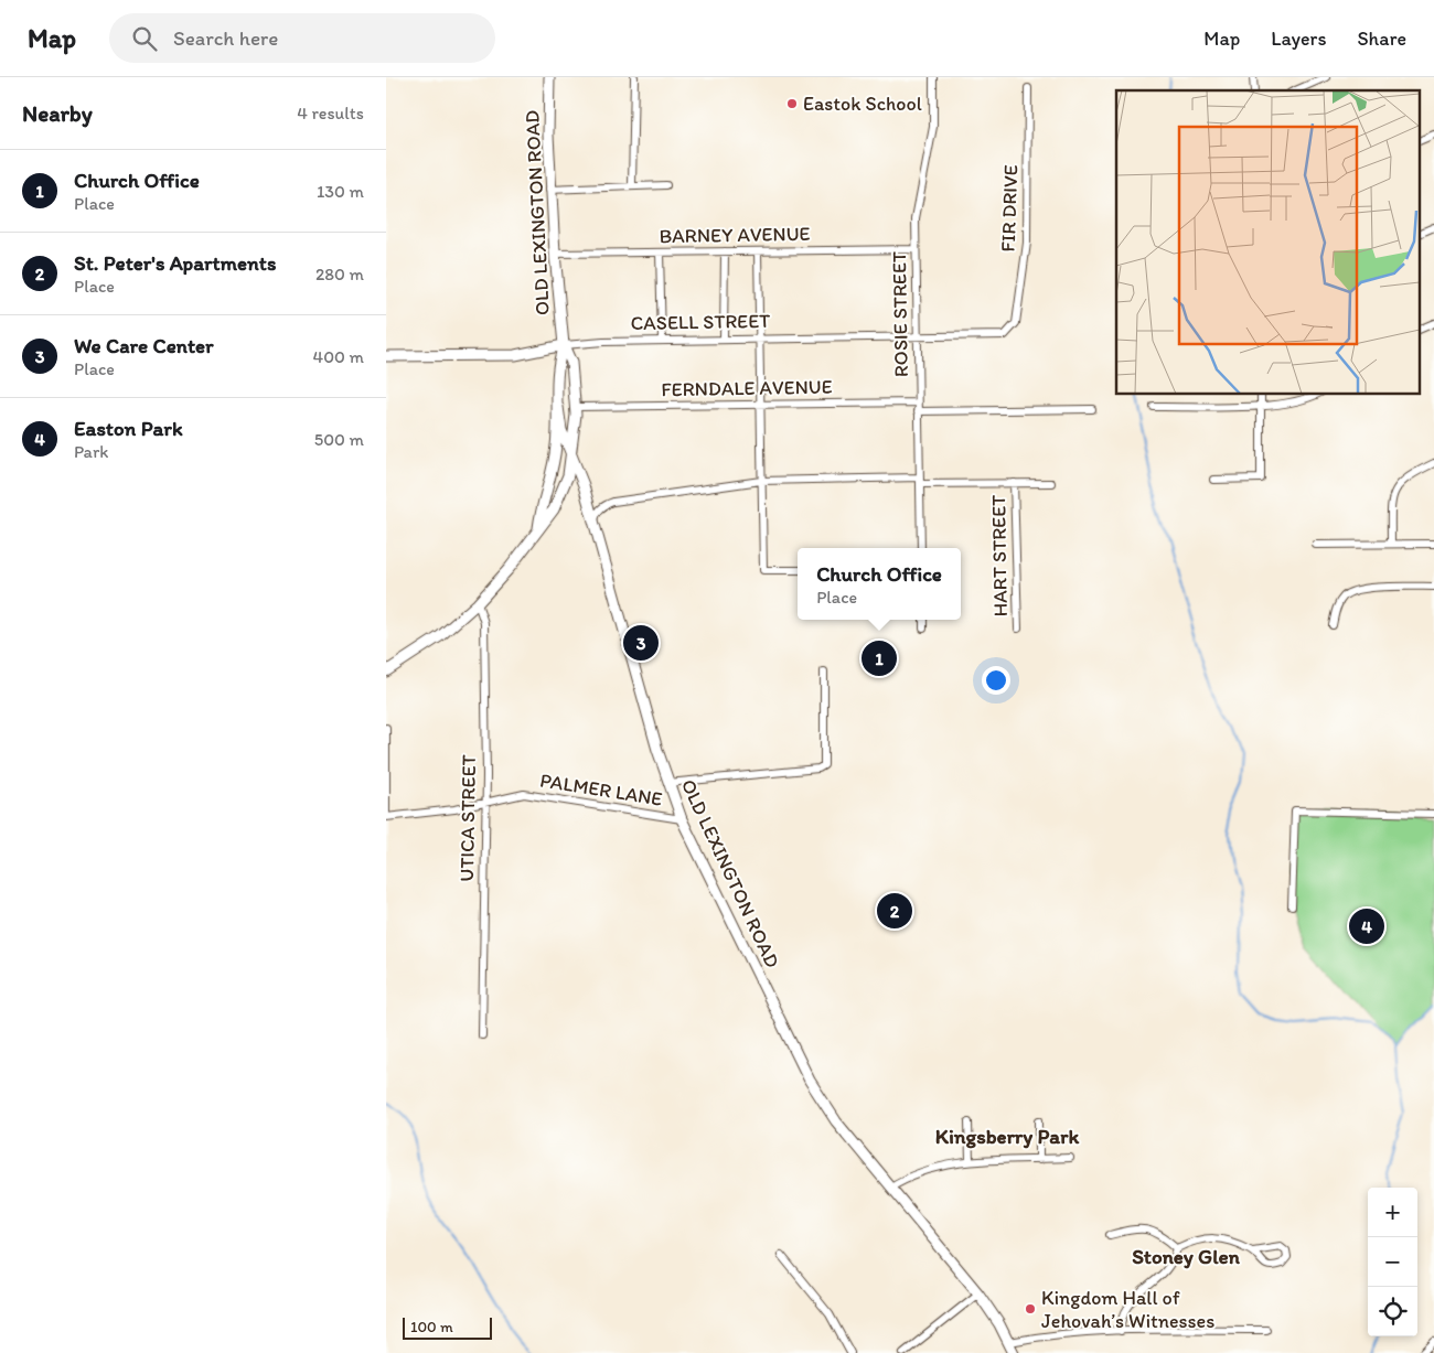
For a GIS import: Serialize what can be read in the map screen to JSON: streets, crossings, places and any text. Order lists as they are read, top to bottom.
{
  "streets": {
    "street": [
      "FIR DRIVE",
      "OLD LEXINGTON ROAD",
      "BARNEY AVENUE",
      "ROSIE STREET",
      "CASELL STREET",
      "FERNDALE AVENUE",
      "HART STREET",
      "PALMER LANE",
      "UTICA STREET"
    ]
  },
  "crossings": [
    ["FIR DRIVE", "CASELL STREET"],
    ["OLD LEXINGTON ROAD", "BARNEY AVENUE"],
    ["OLD LEXINGTON ROAD", "CASELL STREET"],
    ["OLD LEXINGTON ROAD", "FERNDALE AVENUE"],
    ["OLD LEXINGTON ROAD", "PALMER LANE"],
    ["BARNEY AVENUE", "ROSIE STREET"],
    ["ROSIE STREET", "CASELL STREET"],
    ["ROSIE STREET", "FERNDALE AVENUE"],
    ["PALMER LANE", "UTICA STREET"]
  ],
  "districts": ["Kingsberry Park", "Stoney Glen"],
  "places": ["Eastok School", "Kingdom Hall of Jehovah’s Witnesses"],
  "scale_bar": "100 m",
  "page": {
    "header": "Map",
    "search": "Search here",
    "nav": ["Map", "Layers", "Share"],
    "heading": ["Nearby", "4 results"],
    "list": [
      {
        "mark": "1",
        "name": "Church Office",
        "note": "Place",
        "value": "130 m"
      },
      {
        "mark": "2",
        "name": "St. Peter's Apartments",
        "note": "Place",
        "value": "280 m"
      },
      {
        "mark": "3",
        "name": "We Care Center",
        "note": "Place",
        "value": "400 m"
      },
      {
        "mark": "4",
        "name": "Easton Park",
        "note": "Park",
        "value": "500 m"
      }
    ],
    "popup": ["Church Office", "Place"],
    "pins": [
      "3",
      "1",
      "2",
      "4"
    ],
    "map_buttons": ["+", "−"],
    "scale": "100 m"
  }
}
